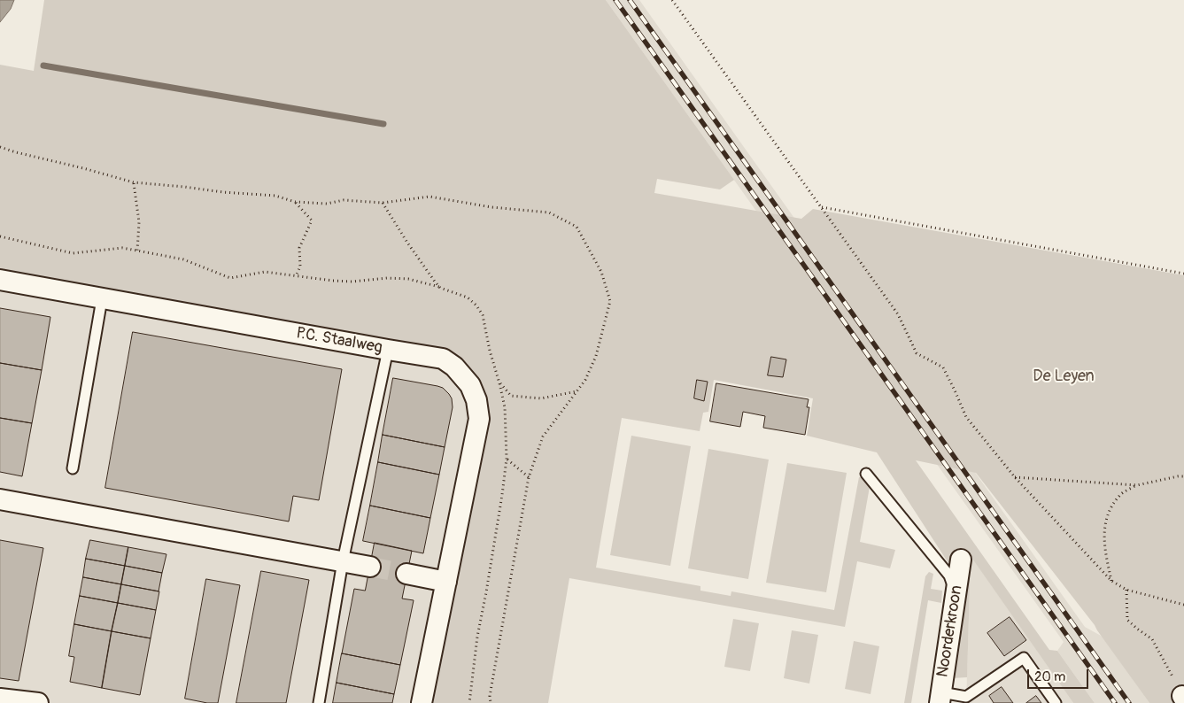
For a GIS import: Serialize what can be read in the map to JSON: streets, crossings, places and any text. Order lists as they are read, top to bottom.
{
  "streets": {
    "street": ["P.C. Staalweg", "Noorderkroon"]
  },
  "parks": ["De Leyen"],
  "scale_bar": "20 m"
}
